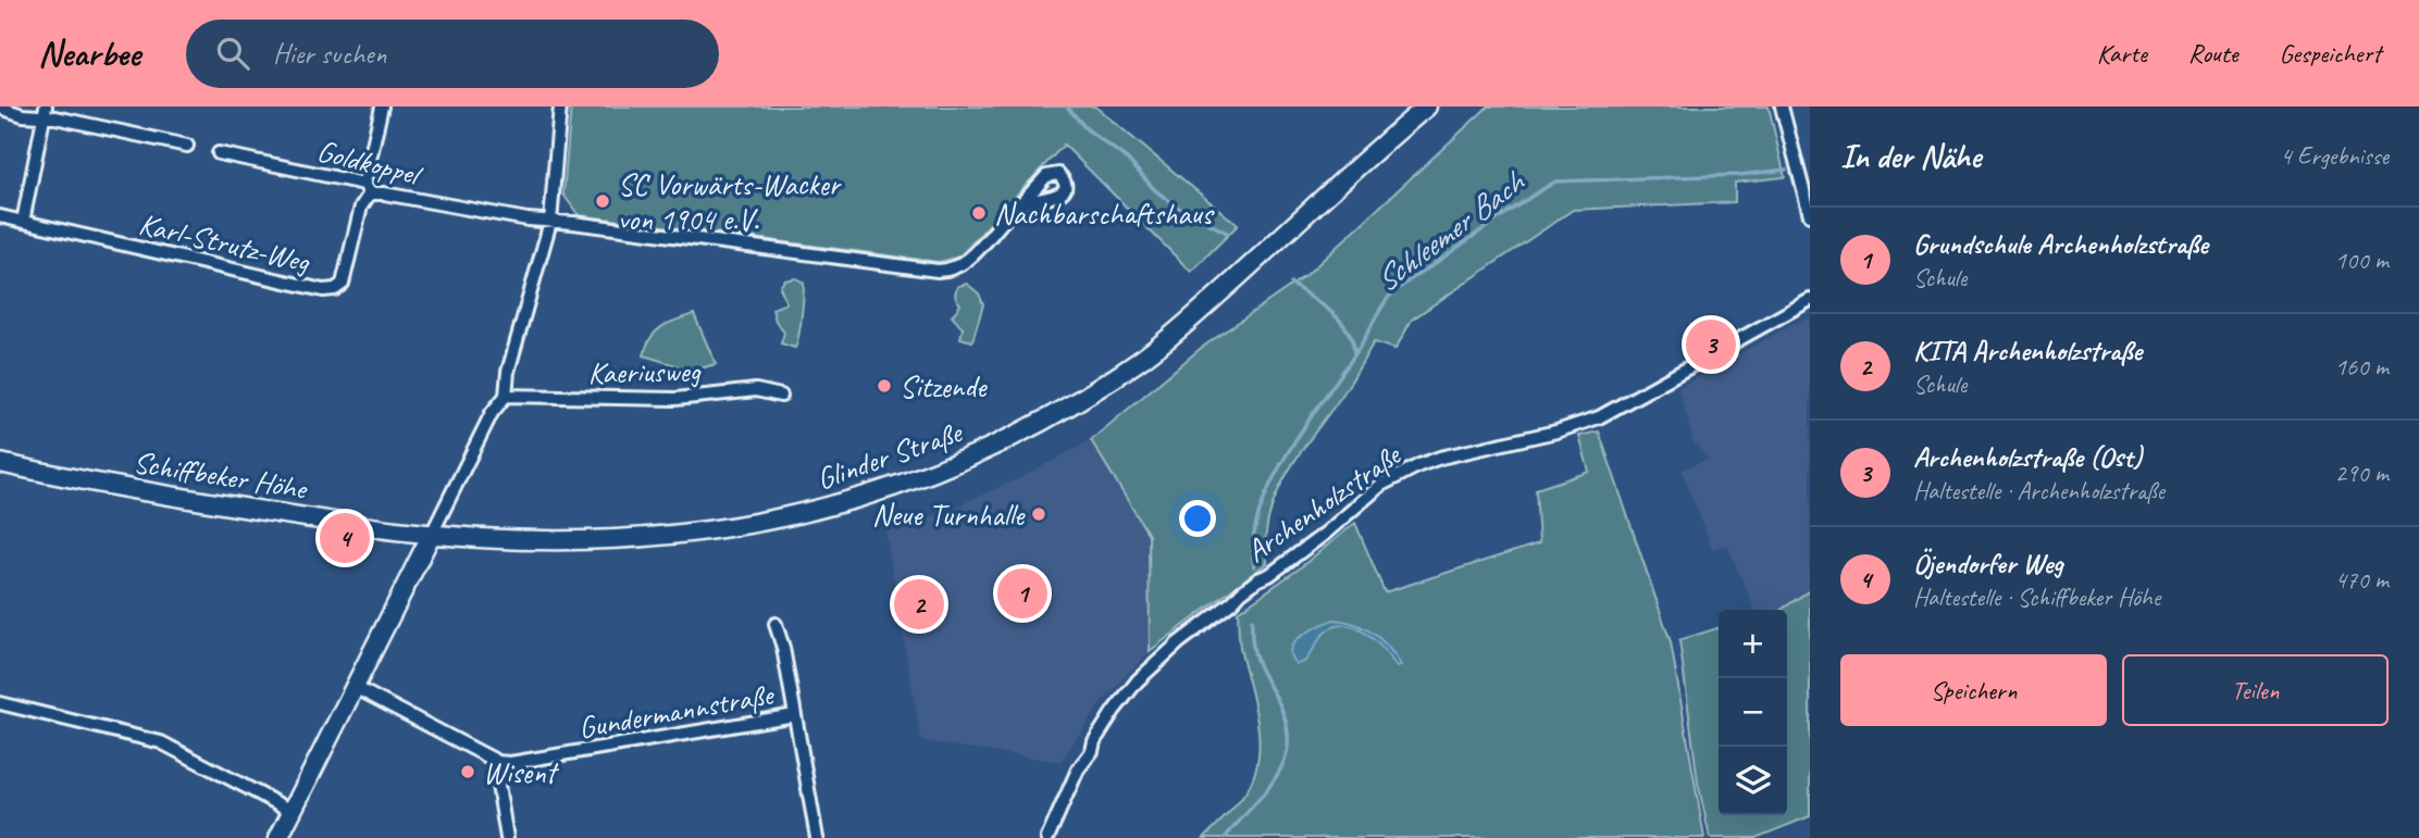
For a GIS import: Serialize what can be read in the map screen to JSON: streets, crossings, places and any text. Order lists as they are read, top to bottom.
{
  "streets": {
    "main road": ["Glinder Straße", "Schiffbeker Höhe"],
    "street": [
      "Goldkoppel",
      "Karl-Strutz-Weg",
      "Kaeriusweg",
      "Archenholzstraße",
      "Gundermannstraße"
    ]
  },
  "crossings": [
    ["Goldkoppel", "Karl-Strutz-Weg"],
    ["Glinder Straße", "Schiffbeker Höhe"]
  ],
  "water": ["Schleemer Bach"],
  "places": [
    "SC Vorwärts-Wacker von 1904 e.V.",
    "Nachbarschaftshaus",
    "Sitzende",
    "Neue Turnhalle",
    "Wisent"
  ],
  "page": {
    "header": "Nearbee",
    "search": "Hier suchen",
    "nav": ["Karte", "Route", "Gespeichert"],
    "heading": ["In der Nähe", "4 Ergebnisse"],
    "list": [
      {
        "mark": "1",
        "name": "Grundschule Archenholzstraße",
        "note": "Schule",
        "value": "100 m"
      },
      {
        "mark": "2",
        "name": "KITA Archenholzstraße",
        "note": "Schule",
        "value": "160 m"
      },
      {
        "mark": "3",
        "name": "Archenholzstraße (Ost)",
        "note": "Haltestelle · Archenholzstraße",
        "value": "290 m"
      },
      {
        "mark": "4",
        "name": "Öjendorfer Weg",
        "note": "Haltestelle · Schiffbeker Höhe",
        "value": "470 m"
      }
    ],
    "pins": [
      "3",
      "4",
      "1",
      "2"
    ],
    "map_buttons": ["+", "−"],
    "buttons": ["Speichern", "Teilen"]
  }
}
